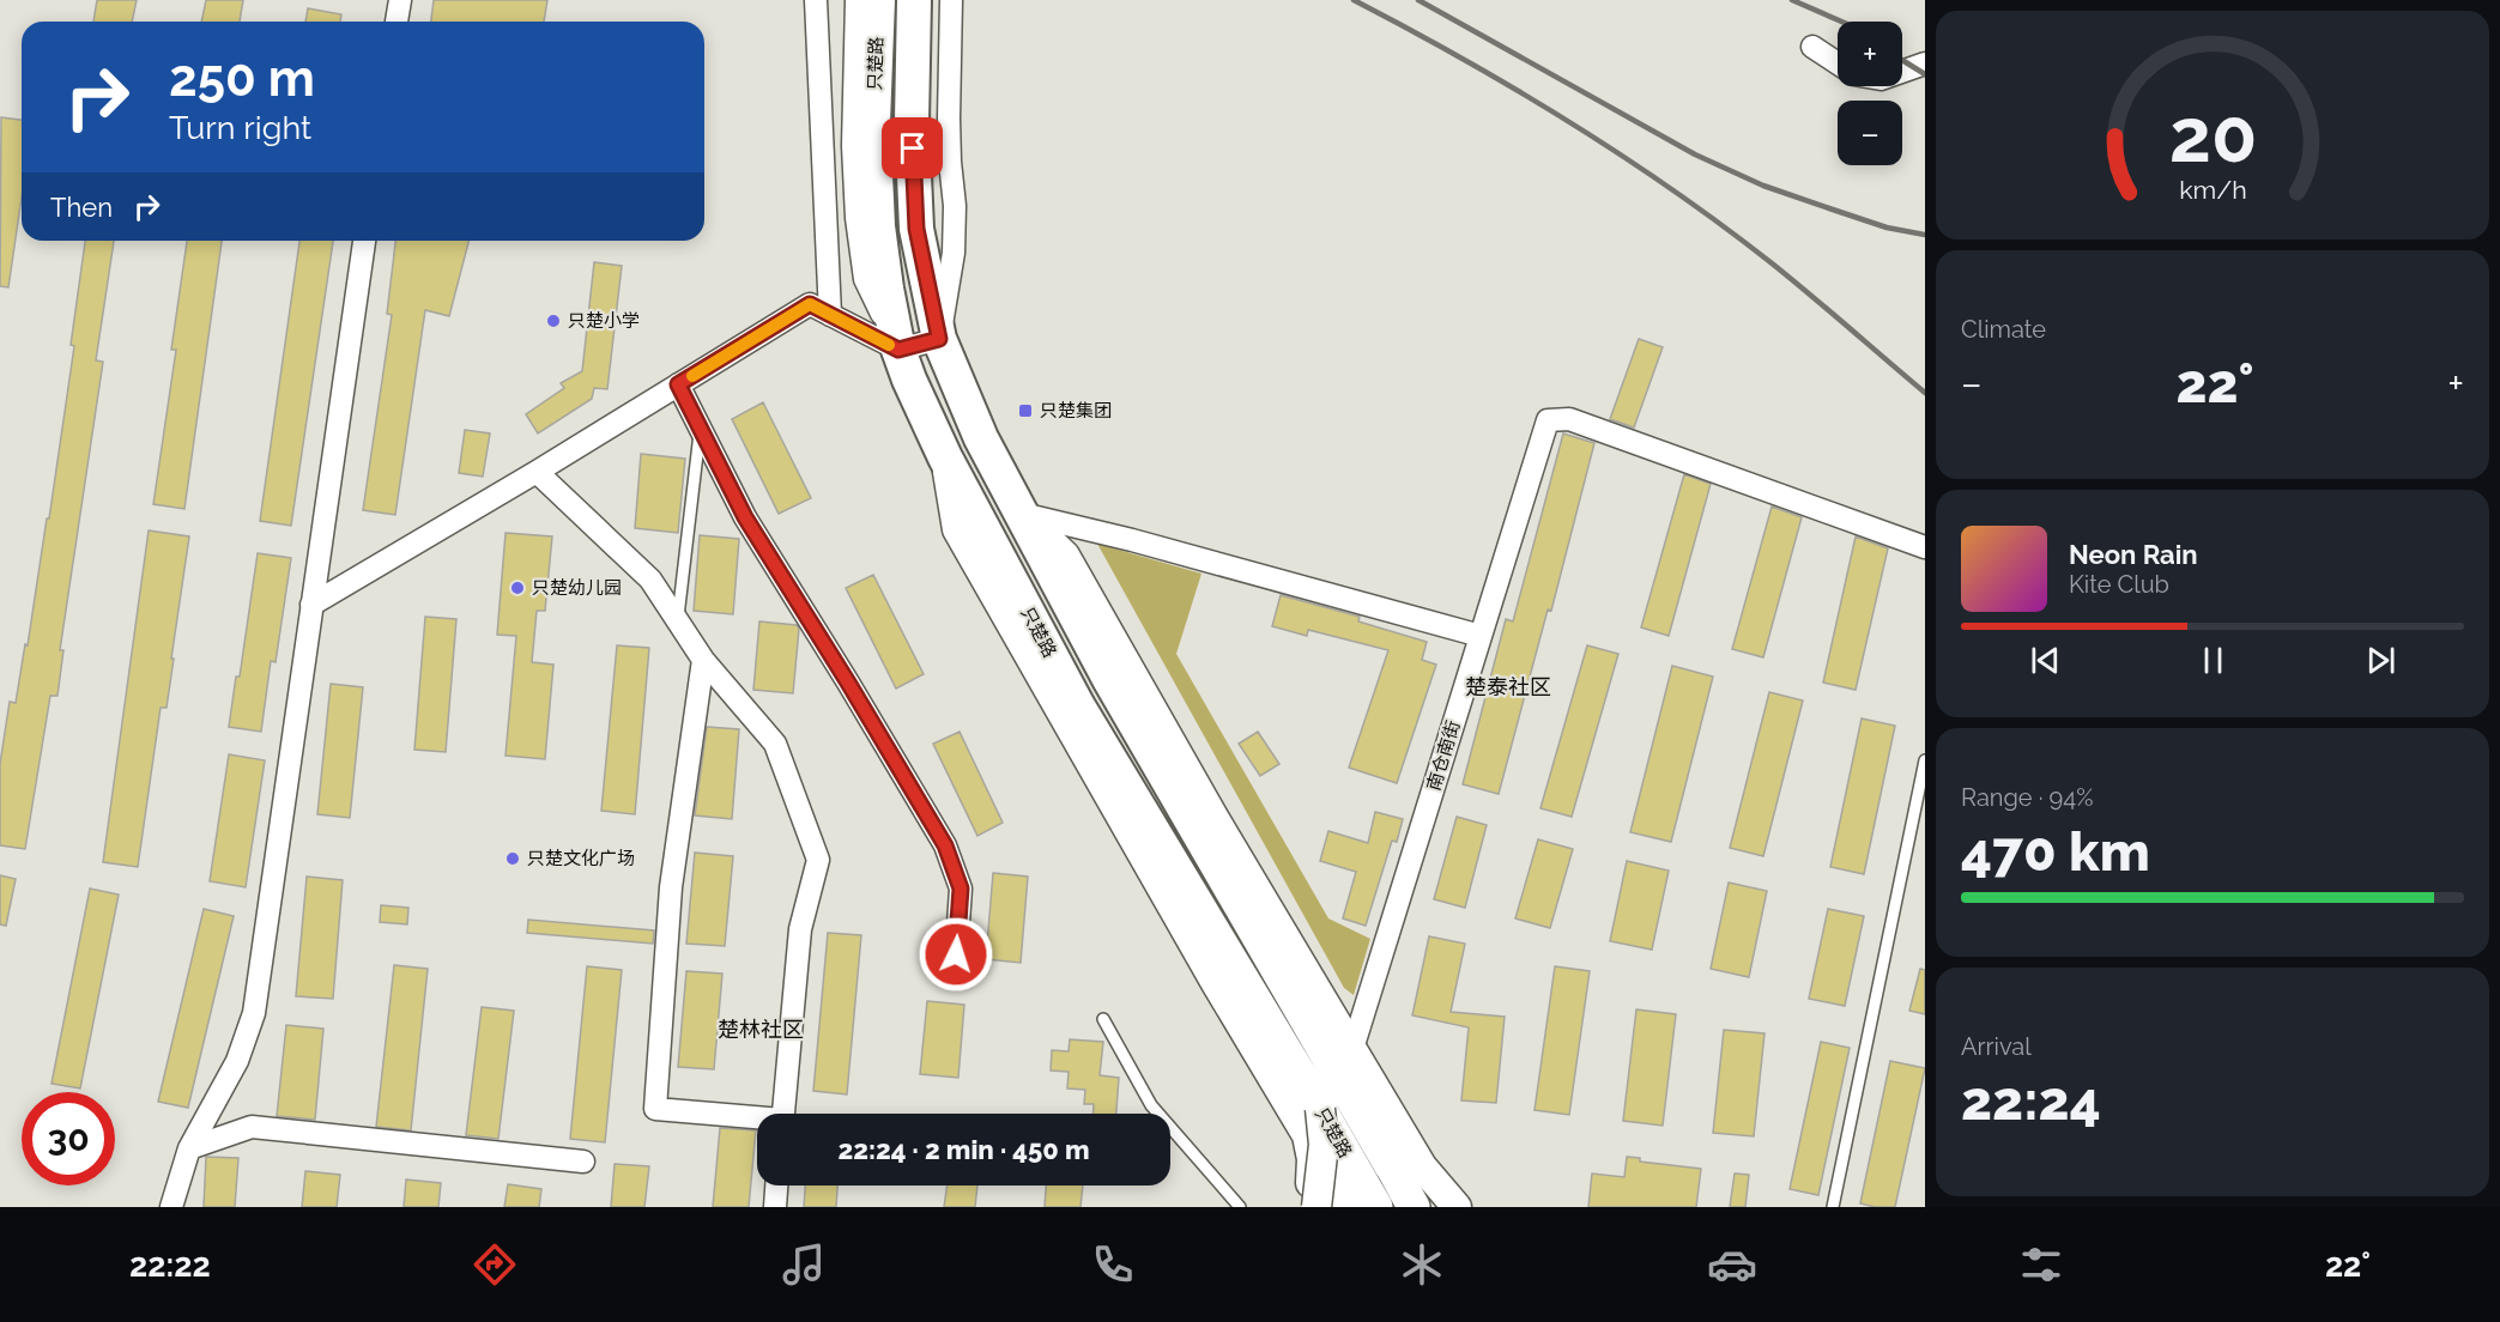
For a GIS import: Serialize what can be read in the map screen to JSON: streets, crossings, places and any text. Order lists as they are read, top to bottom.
{
  "streets": {
    "highway": ["只楚路"],
    "street": ["南仓南街"]
  },
  "districts": ["楚泰社区", "楚林社区"],
  "places": {
    "other": ["只楚小学", "只楚幼儿园", "只楚文化广场"],
    "transit": ["只楚集团"]
  },
  "page": {
    "map_buttons": ["+", "−"],
    "turn": ["250 m", "Turn right"],
    "then": "Then",
    "tile": [
      "Climate",
      ["Range · 94%", "470 km"],
      ["Arrival", "22:24"]
    ],
    "heat": ["−", "22°", "+"],
    "song": ["Neon Rain", "Kite Club"],
    "limit": "30",
    "trip": "22:24 · 2 min · 450 m",
    "tabs": ["22:22", "22°"],
    "gauge": ["20", "km/h"]
  }
}
